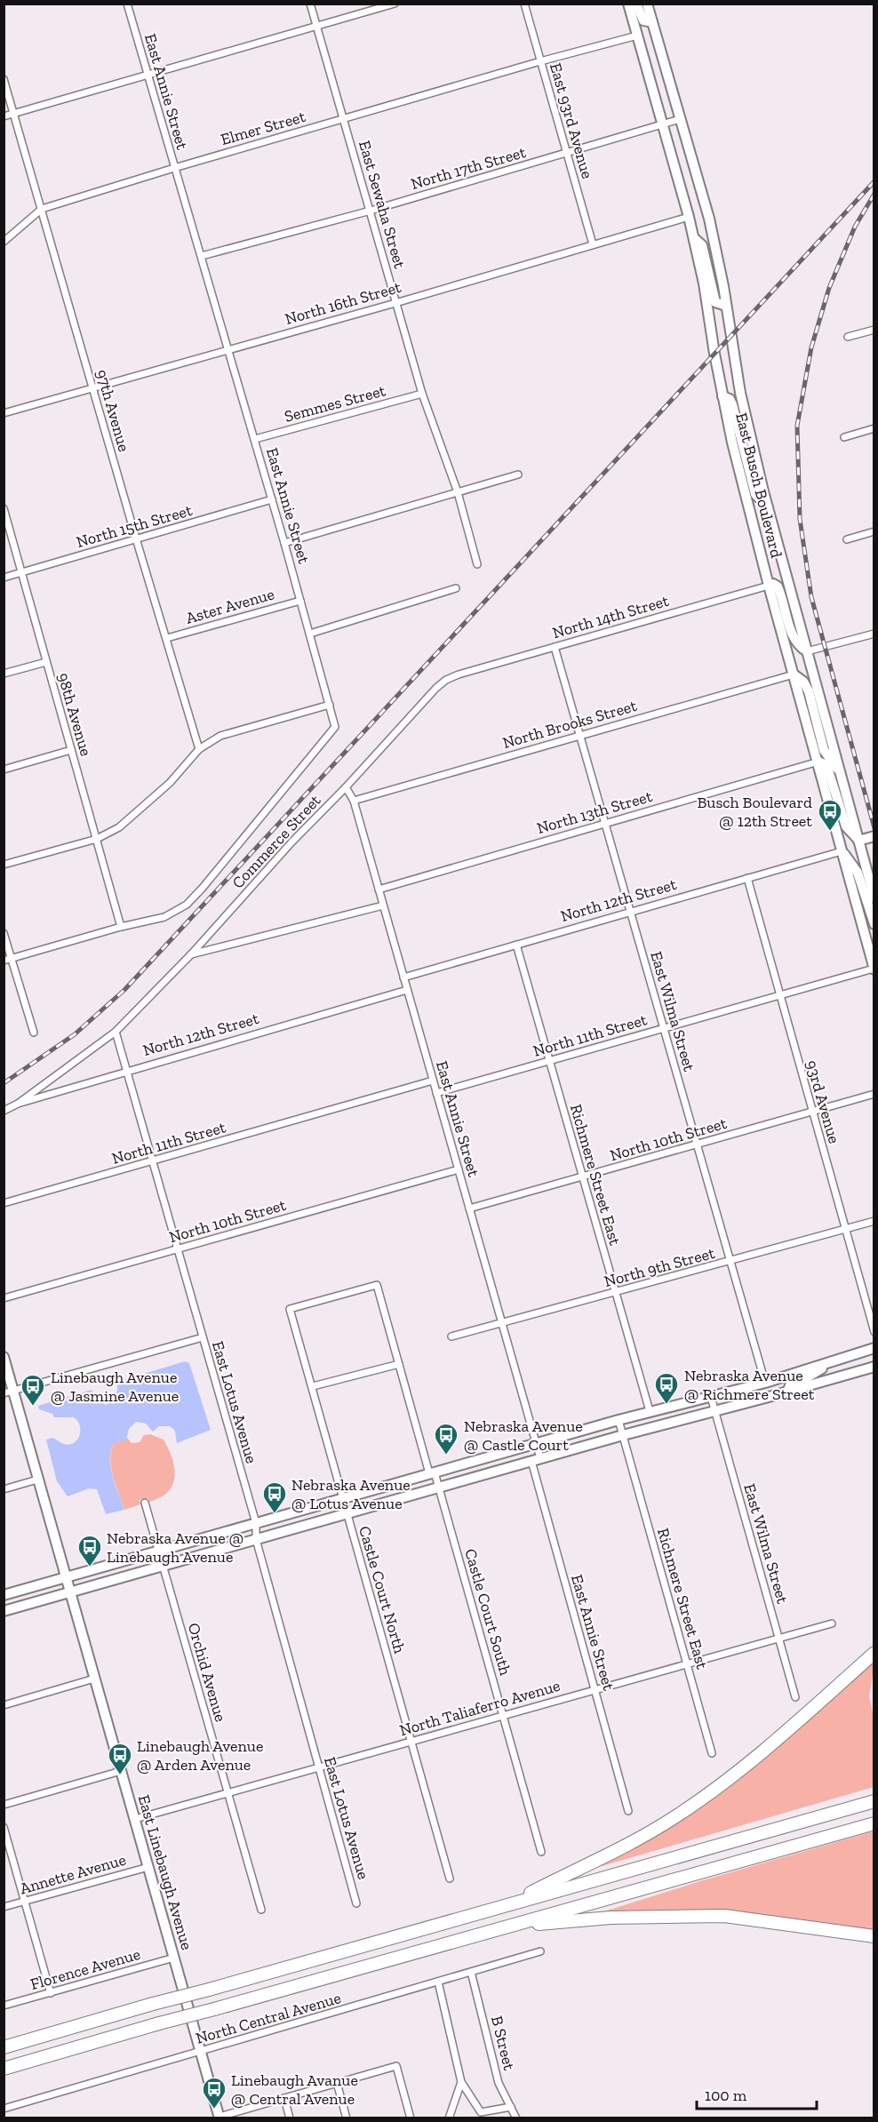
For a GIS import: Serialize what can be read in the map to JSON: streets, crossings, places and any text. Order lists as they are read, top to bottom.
{
  "streets": {
    "main road": ["East Busch Boulevard", "East Linebaugh Avenue"],
    "street": [
      "East Annie Street",
      "East 93rd Avenue",
      "Elmer Street",
      "North 17th Street",
      "East Sewaha Street",
      "North 16th Street",
      "Semmes Street",
      "97th Avenue",
      "North 15th Street",
      "Aster Avenue",
      "North 14th Street",
      "98th Avenue",
      "North Brooks Street",
      "North 13th Street",
      "Commerce Street",
      "North 12th Street",
      "East Wilma Street",
      "North 11th Street",
      "93rd Avenue",
      "North 10th Street",
      "Richmere Street East",
      "North 9th Street",
      "East Lotus Avenue",
      "Castle Court North",
      "Castle Court South",
      "Orchid Avenue",
      "North Taliaferro Avenue",
      "Annette Avenue",
      "Florence Avenue",
      "North Central Avenue",
      "B Street"
    ]
  },
  "crossings": [
    ["East Annie Street", "Elmer Street"],
    ["East Annie Street", "North 17th Street"],
    ["East Annie Street", "North 16th Street"],
    ["East Annie Street", "Semmes Street"],
    ["East Annie Street", "North 15th Street"],
    ["East Annie Street", "Aster Avenue"],
    ["East Annie Street", "98th Avenue"],
    ["East Annie Street", "North Brooks Street"],
    ["East Annie Street", "North 13th Street"],
    ["East Annie Street", "Commerce Street"],
    ["East Annie Street", "North 12th Street"],
    ["East Annie Street", "North 11th Street"],
    ["East Annie Street", "North 10th Street"],
    ["East Annie Street", "North 9th Street"],
    ["East Annie Street", "North Taliaferro Avenue"],
    ["East 93rd Avenue", "Elmer Street"],
    ["East 93rd Avenue", "North 17th Street"],
    ["East 93rd Avenue", "North 16th Street"],
    ["Elmer Street", "East Sewaha Street"],
    ["Elmer Street", "97th Avenue"],
    ["Elmer Street", "East Busch Boulevard"],
    ["North 17th Street", "East Sewaha Street"],
    ["North 17th Street", "East Busch Boulevard"],
    ["East Sewaha Street", "North 16th Street"],
    ["East Sewaha Street", "Semmes Street"],
    ["North 16th Street", "97th Avenue"],
    ["North 16th Street", "East Busch Boulevard"],
    ["97th Avenue", "North 15th Street"],
    ["97th Avenue", "Aster Avenue"],
    ["East Busch Boulevard", "North 14th Street"],
    ["East Busch Boulevard", "North Brooks Street"],
    ["East Busch Boulevard", "North 13th Street"],
    ["East Busch Boulevard", "North 12th Street"],
    ["East Busch Boulevard", "North 11th Street"],
    ["North 15th Street", "98th Avenue"],
    ["North 14th Street", "Commerce Street"],
    ["North 14th Street", "East Wilma Street"],
    ["North Brooks Street", "East Wilma Street"],
    ["North 13th Street", "East Wilma Street"],
    ["Commerce Street", "North 12th Street"],
    ["Commerce Street", "East Lotus Avenue"],
    ["North 12th Street", "East Wilma Street"],
    ["North 12th Street", "93rd Avenue"],
    ["North 12th Street", "Richmere Street East"],
    ["North 12th Street", "East Lotus Avenue"],
    ["East Wilma Street", "North 11th Street"],
    ["East Wilma Street", "North 10th Street"],
    ["East Wilma Street", "North 9th Street"],
    ["East Wilma Street", "North Taliaferro Avenue"],
    ["North 11th Street", "93rd Avenue"],
    ["North 11th Street", "Richmere Street East"],
    ["North 11th Street", "East Lotus Avenue"],
    ["93rd Avenue", "North 10th Street"],
    ["93rd Avenue", "North 9th Street"],
    ["North 10th Street", "Richmere Street East"],
    ["North 10th Street", "East Lotus Avenue"],
    ["Richmere Street East", "North 9th Street"],
    ["Richmere Street East", "North Taliaferro Avenue"],
    ["East Lotus Avenue", "North Taliaferro Avenue"],
    ["Castle Court North", "Castle Court South"],
    ["Castle Court North", "North Taliaferro Avenue"],
    ["Castle Court South", "North Taliaferro Avenue"],
    ["Orchid Avenue", "North Taliaferro Avenue"],
    ["North Taliaferro Avenue", "East Linebaugh Avenue"],
    ["East Linebaugh Avenue", "Annette Avenue"],
    ["East Linebaugh Avenue", "Florence Avenue"],
    ["East Linebaugh Avenue", "North Central Avenue"],
    ["North Central Avenue", "B Street"]
  ],
  "places": {
    "bus stop": [
      "Busch Boulevard @ 12th Street",
      "Nebraska Avenue @ Richmere Street",
      "Linebaugh Avenue @ Jasmine Avenue",
      "Nebraska Avenue @ Castle Court",
      "Nebraska Avenue @ Lotus Avenue",
      "Nebraska Avenue @ Linebaugh Avenue",
      "Linebaugh Avenue @ Arden Avenue",
      "Linebaugh Avanue @ Central Avenue"
    ]
  },
  "scale_bar": "100 m"
}
